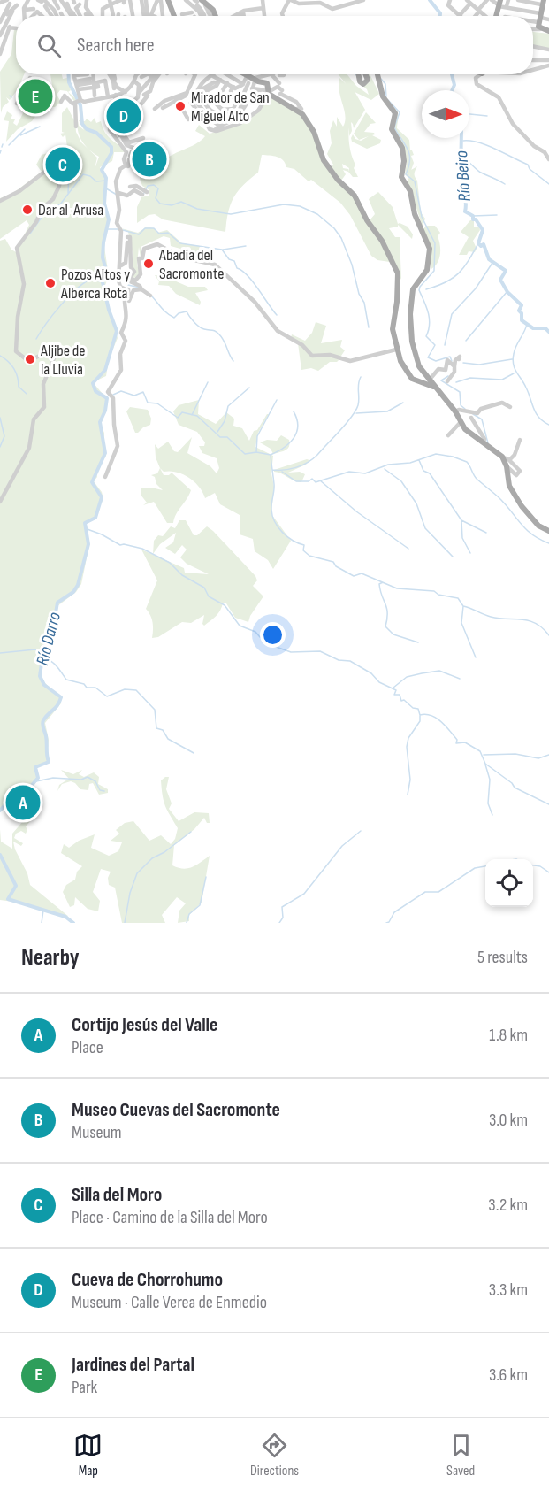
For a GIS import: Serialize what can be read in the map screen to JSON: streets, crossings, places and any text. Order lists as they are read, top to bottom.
{
  "water": ["Río Beiro", "Río Darro"],
  "places": [
    "Mirador de San Miguel Alto",
    "Dar al-Arusa",
    "Abadía del Sacromonte",
    "Pozos Altos y Alberca Rota",
    "Aljibe de la Lluvia"
  ],
  "north": "right",
  "page": {
    "search": "Search here",
    "pins": [
      "E",
      "D",
      "B",
      "C",
      "A"
    ],
    "heading": ["Nearby", "5 results"],
    "list": [
      {
        "mark": "A",
        "name": "Cortijo Jesús del Valle",
        "note": "Place",
        "value": "1.8 km"
      },
      {
        "mark": "B",
        "name": "Museo Cuevas del Sacromonte",
        "note": "Museum",
        "value": "3.0 km"
      },
      {
        "mark": "C",
        "name": "Silla del Moro",
        "note": "Place · Camino de la Silla del Moro",
        "value": "3.2 km"
      },
      {
        "mark": "D",
        "name": "Cueva de Chorrohumo",
        "note": "Museum · Calle Verea de Enmedio",
        "value": "3.3 km"
      },
      {
        "mark": "E",
        "name": "Jardines del Partal",
        "note": "Park",
        "value": "3.6 km"
      }
    ],
    "nav": ["Map", "Directions", "Saved"]
  }
}
